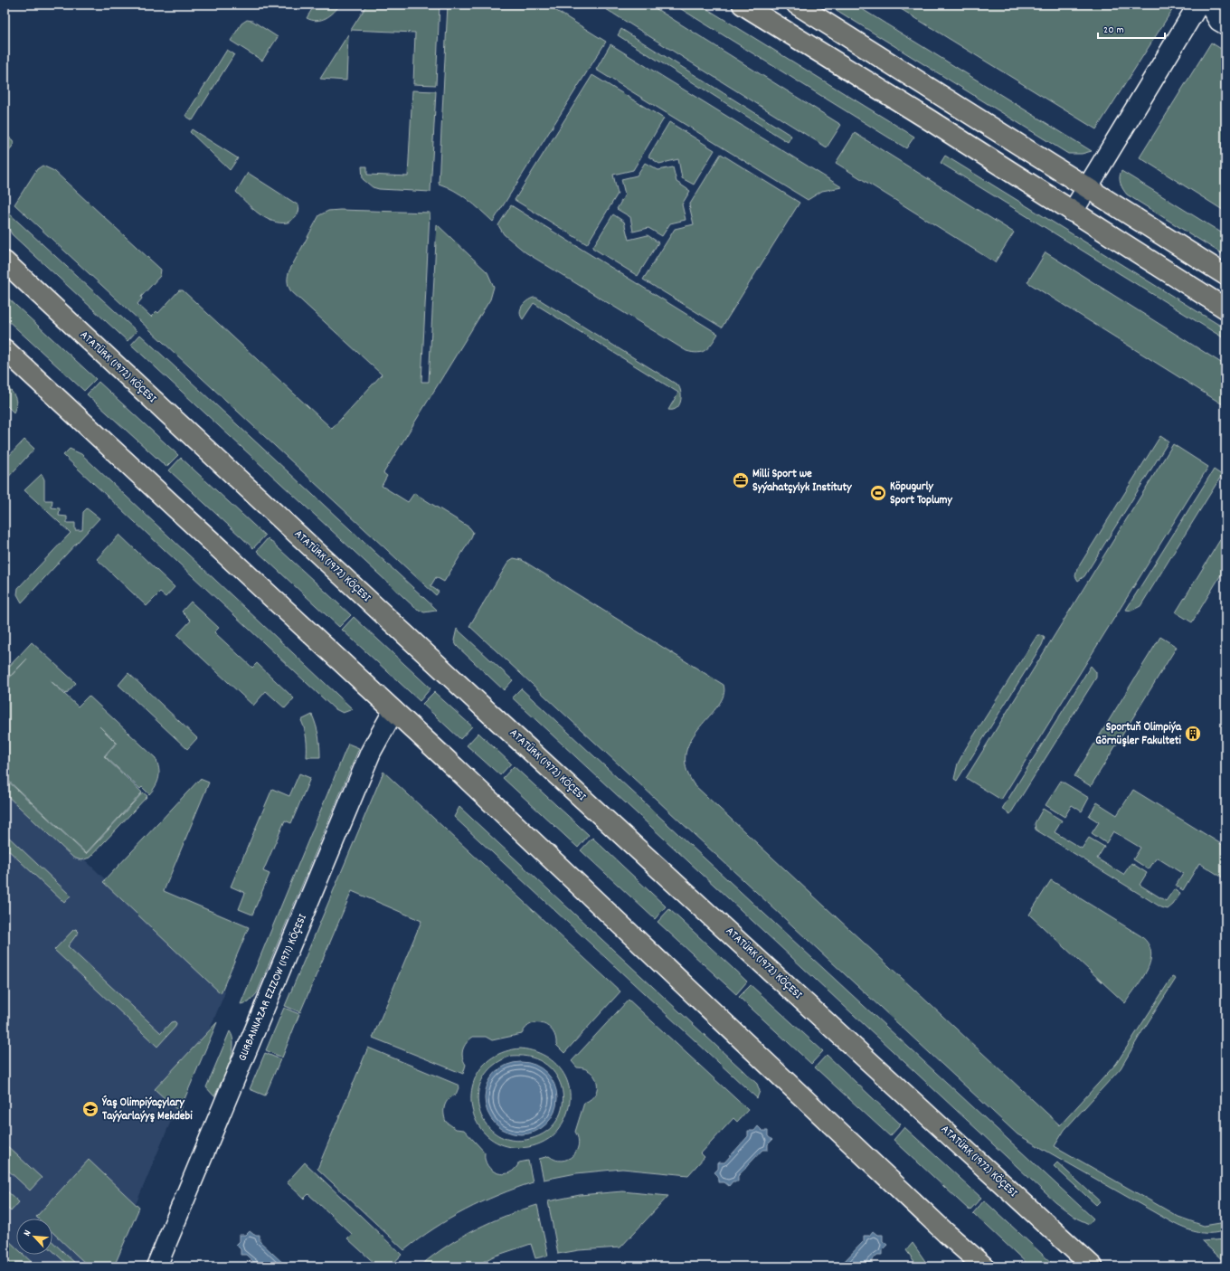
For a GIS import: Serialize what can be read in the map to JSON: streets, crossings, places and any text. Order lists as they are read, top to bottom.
{
  "streets": {
    "main road": ["ATATÜRK (1972) KÖÇESI"],
    "street": ["GURBANNAZAR EZIZOW (1971) KÖÇESI"]
  },
  "places": {
    "office": ["Milli Sport we Syýahatçylyk Instituty"],
    "sports": ["Köpugurly Sport Toplumy"],
    "building": ["Sportuň Olimpiýa Görnüşler Fakulteti"],
    "school or university": ["Ýaş Olimpiýaçylary Taýýarlaýyş Mekdebi"]
  },
  "scale_bar": "20 m",
  "north": "top left"
}
